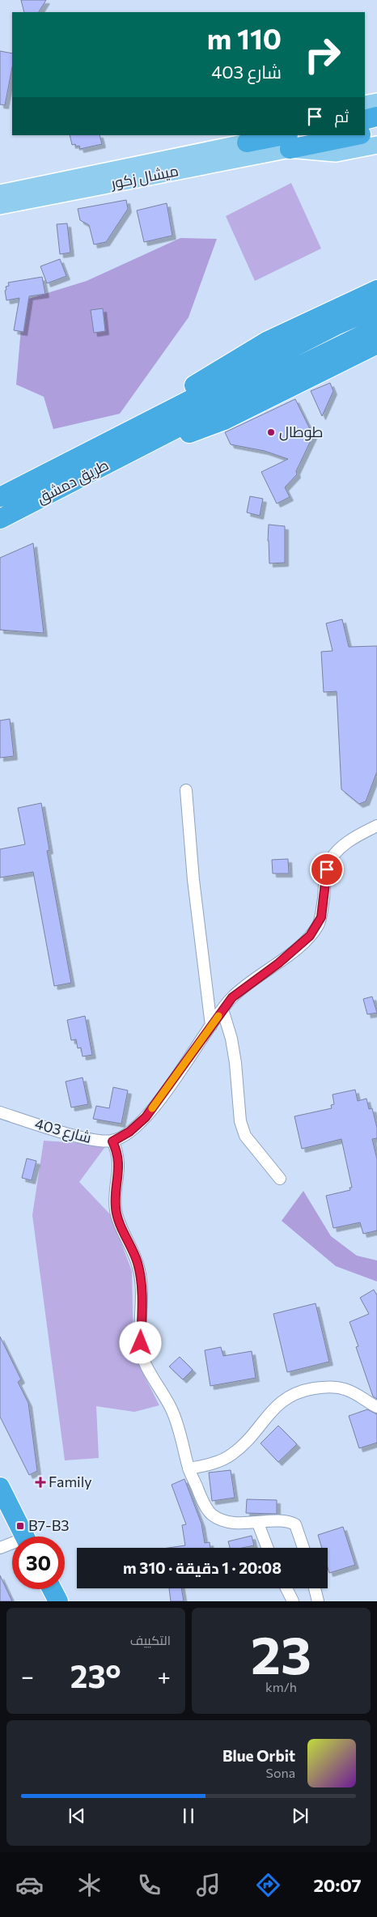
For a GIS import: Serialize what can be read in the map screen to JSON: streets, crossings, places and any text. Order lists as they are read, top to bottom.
{
  "streets": {
    "highway": ["طريق دمشق"],
    "main road": ["ميشال زكور"],
    "street": ["شارع 403"]
  },
  "places": {
    "other": ["طوطال"],
    "health": ["Family"],
    "transit": ["B7-B3"]
  },
  "page": {
    "turn": ["110 m", "شارع 403"],
    "then": "ثم",
    "limit": "30",
    "trip": "20:08 · 1 دقيقة · 310 m",
    "tile": [
      ["23", "km/h"],
      "التكييف"
    ],
    "heat": ["−", "23°", "+"],
    "song": ["Blue Orbit", "Sona"],
    "tabs": "20:07"
  }
}
